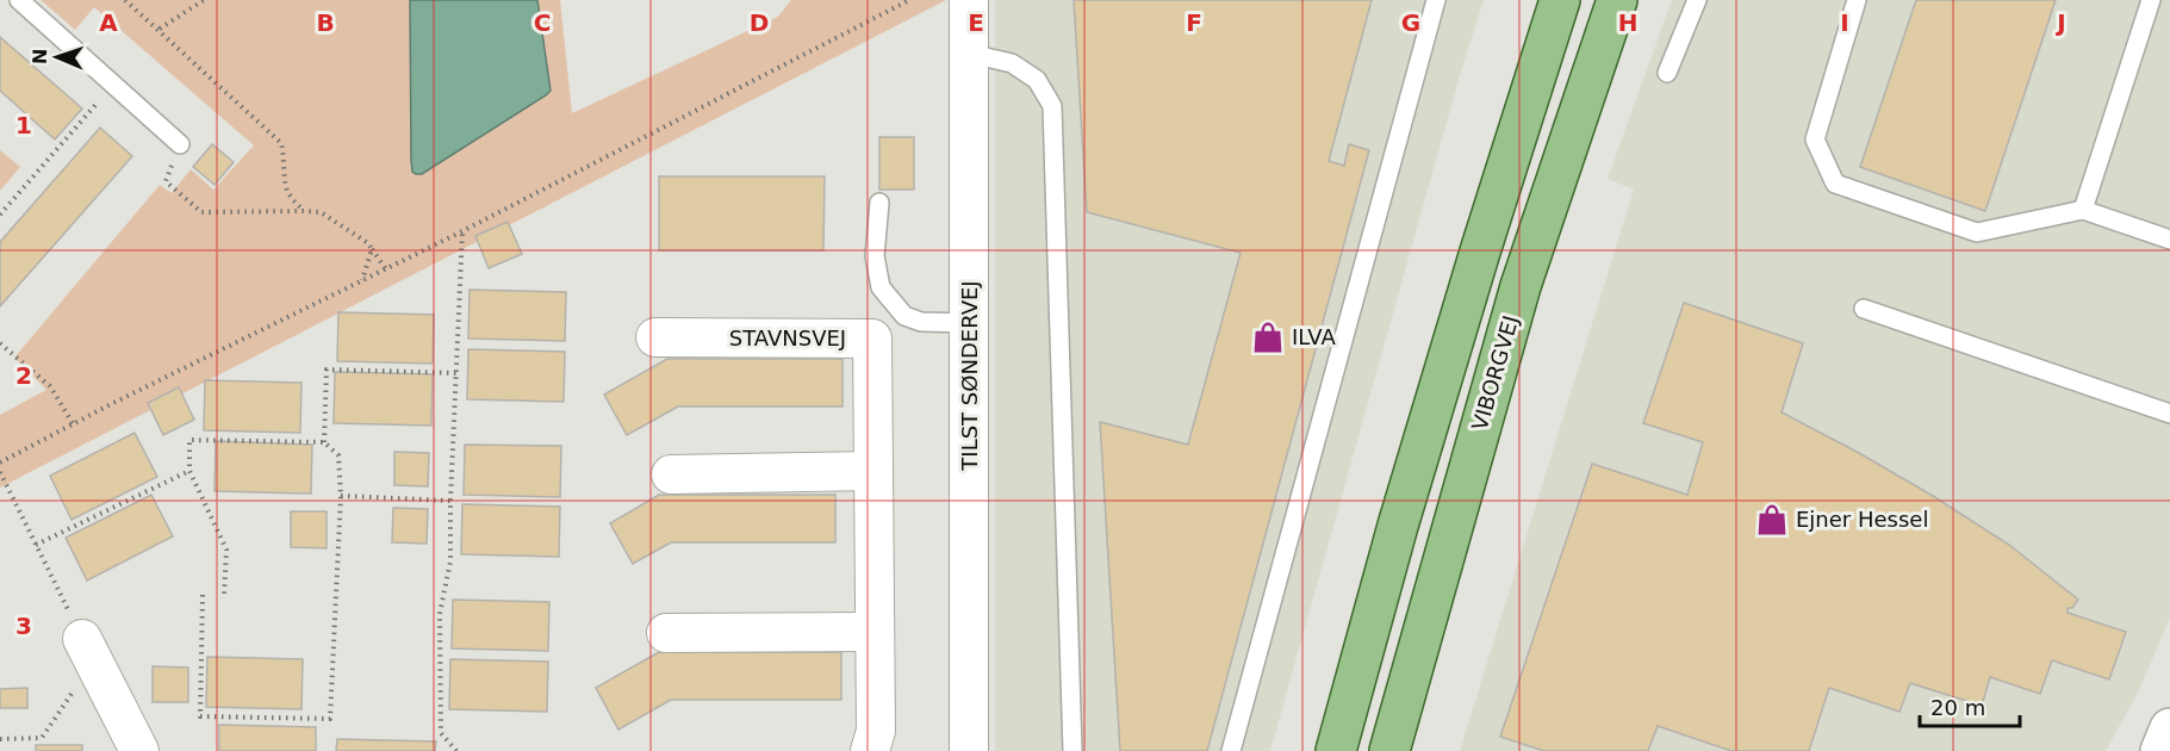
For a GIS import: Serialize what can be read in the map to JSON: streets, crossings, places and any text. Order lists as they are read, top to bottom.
{
  "streets": {
    "main road": ["VIBORGVEJ"],
    "street": ["STAVNSVEJ", "TILST SØNDERVEJ"]
  },
  "places": {
    "shop": ["ILVA", "Ejner Hessel"]
  },
  "scale_bar": "20 m",
  "north": "left",
  "grid": {
    "columns": [
      "A",
      "B",
      "C",
      "D",
      "E",
      "F",
      "G",
      "H",
      "I",
      "J"
    ],
    "rows": ["1", "2", "3"]
  }
}
